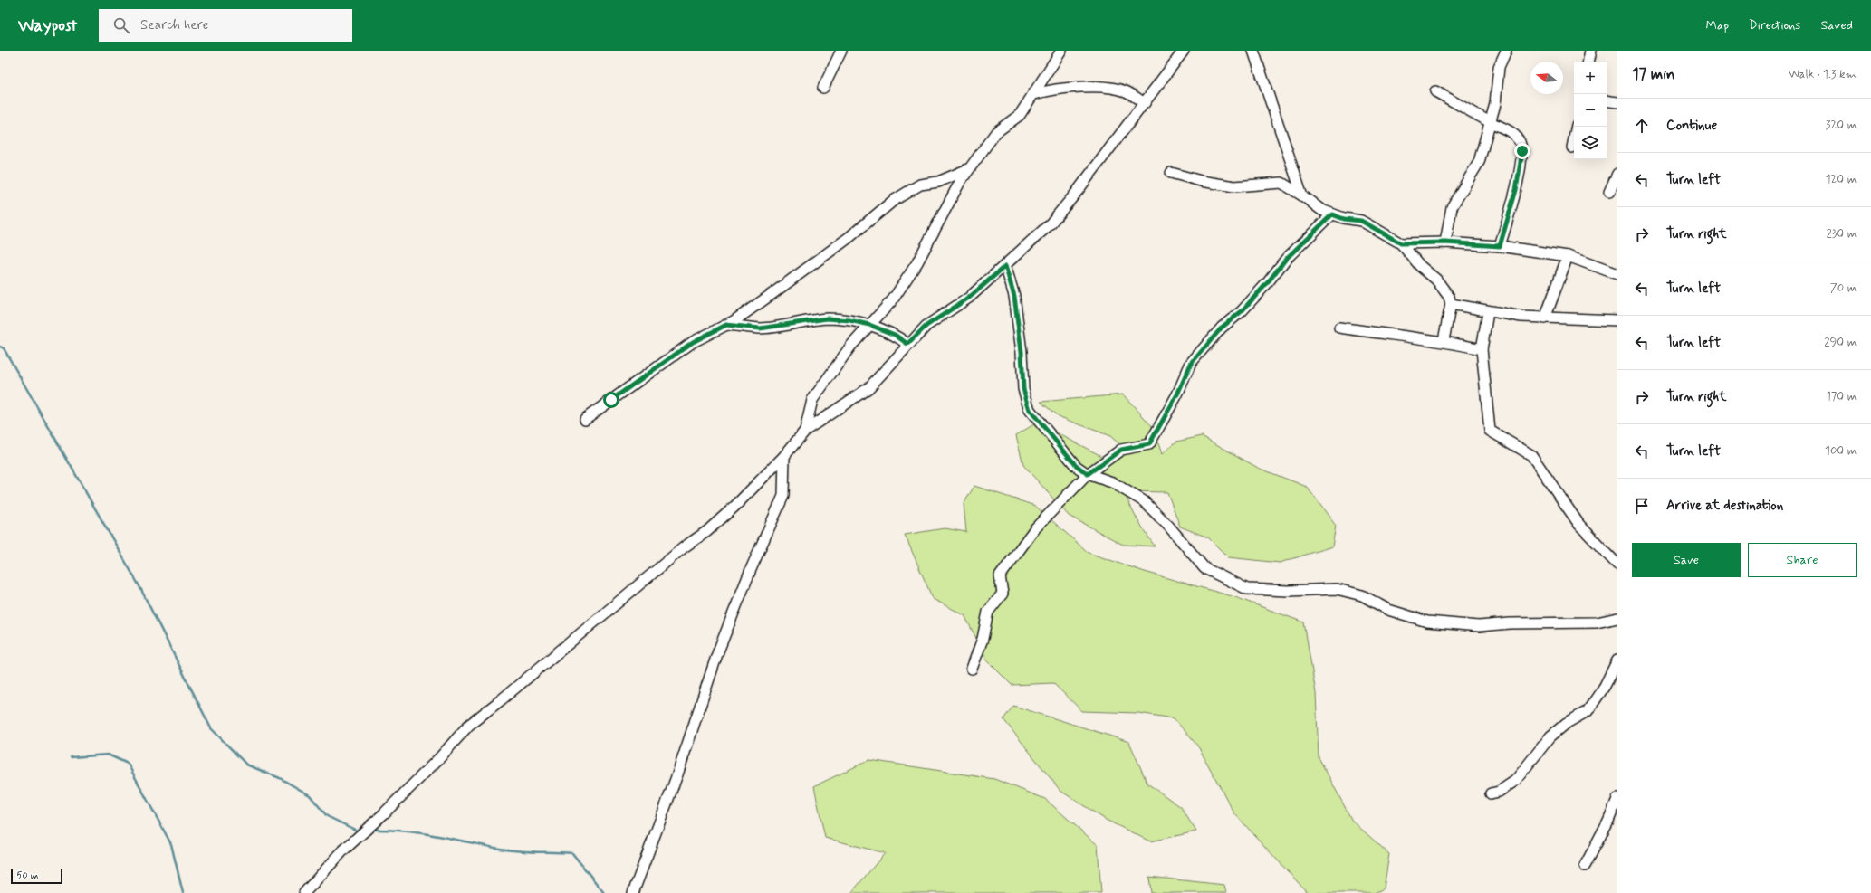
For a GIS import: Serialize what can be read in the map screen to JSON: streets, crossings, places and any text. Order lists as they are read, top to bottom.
{
  "scale_bar": "50 m",
  "north": "left",
  "page": {
    "header": "Waypost",
    "search": "Search here",
    "nav": ["Map", "Directions", "Saved"],
    "heading": ["17 min", "Walk · 1.3 km"],
    "map_buttons": ["+", "−"],
    "list": [
      ["Continue", "320 m"],
      ["Turn left", "120 m"],
      ["Turn right", "230 m"],
      ["Turn left", "70 m"],
      ["Turn left", "290 m"],
      ["Turn right", "170 m"],
      ["Turn left", "100 m"],
      "Arrive at destination"
    ],
    "buttons": ["Save", "Share"],
    "scale": "50 m"
  }
}
